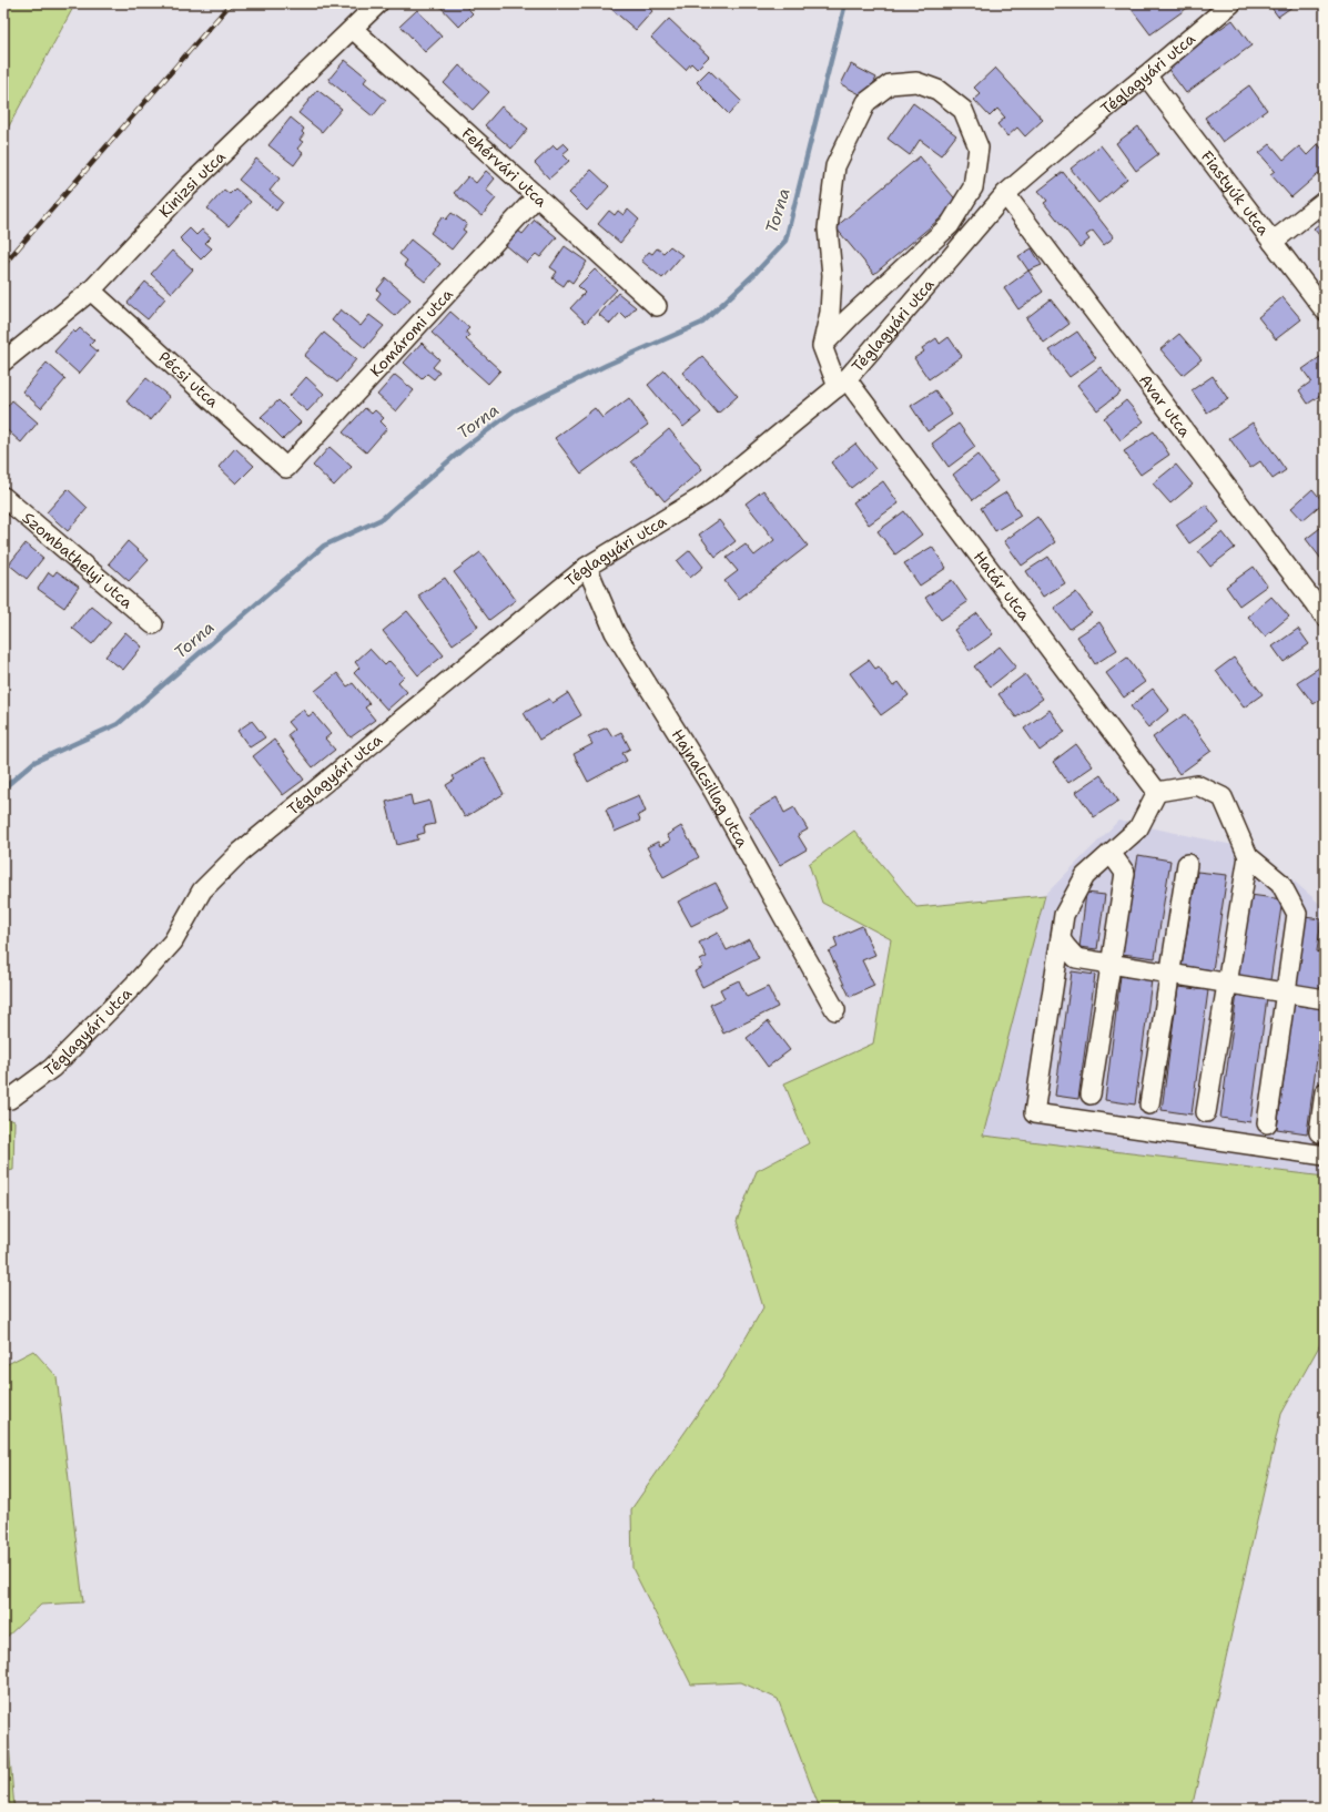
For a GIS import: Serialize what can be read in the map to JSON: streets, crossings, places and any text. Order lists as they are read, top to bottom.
{
  "streets": {
    "street": [
      "Téglagyári utca",
      "Fehérvári utca",
      "Kinizsi utca",
      "Fiastyúk utca",
      "Komáromi utca",
      "Pécsi utca",
      "Avar utca",
      "Szombathelyi utca",
      "Határ utca",
      "Hajnalcsillag utca"
    ]
  },
  "crossings": [
    ["Téglagyári utca", "Fiastyúk utca"],
    ["Téglagyári utca", "Avar utca"],
    ["Téglagyári utca", "Határ utca"],
    ["Téglagyári utca", "Hajnalcsillag utca"],
    ["Fehérvári utca", "Kinizsi utca"],
    ["Fehérvári utca", "Komáromi utca"],
    ["Kinizsi utca", "Pécsi utca"],
    ["Komáromi utca", "Pécsi utca"]
  ],
  "water": ["Torna"]
}
